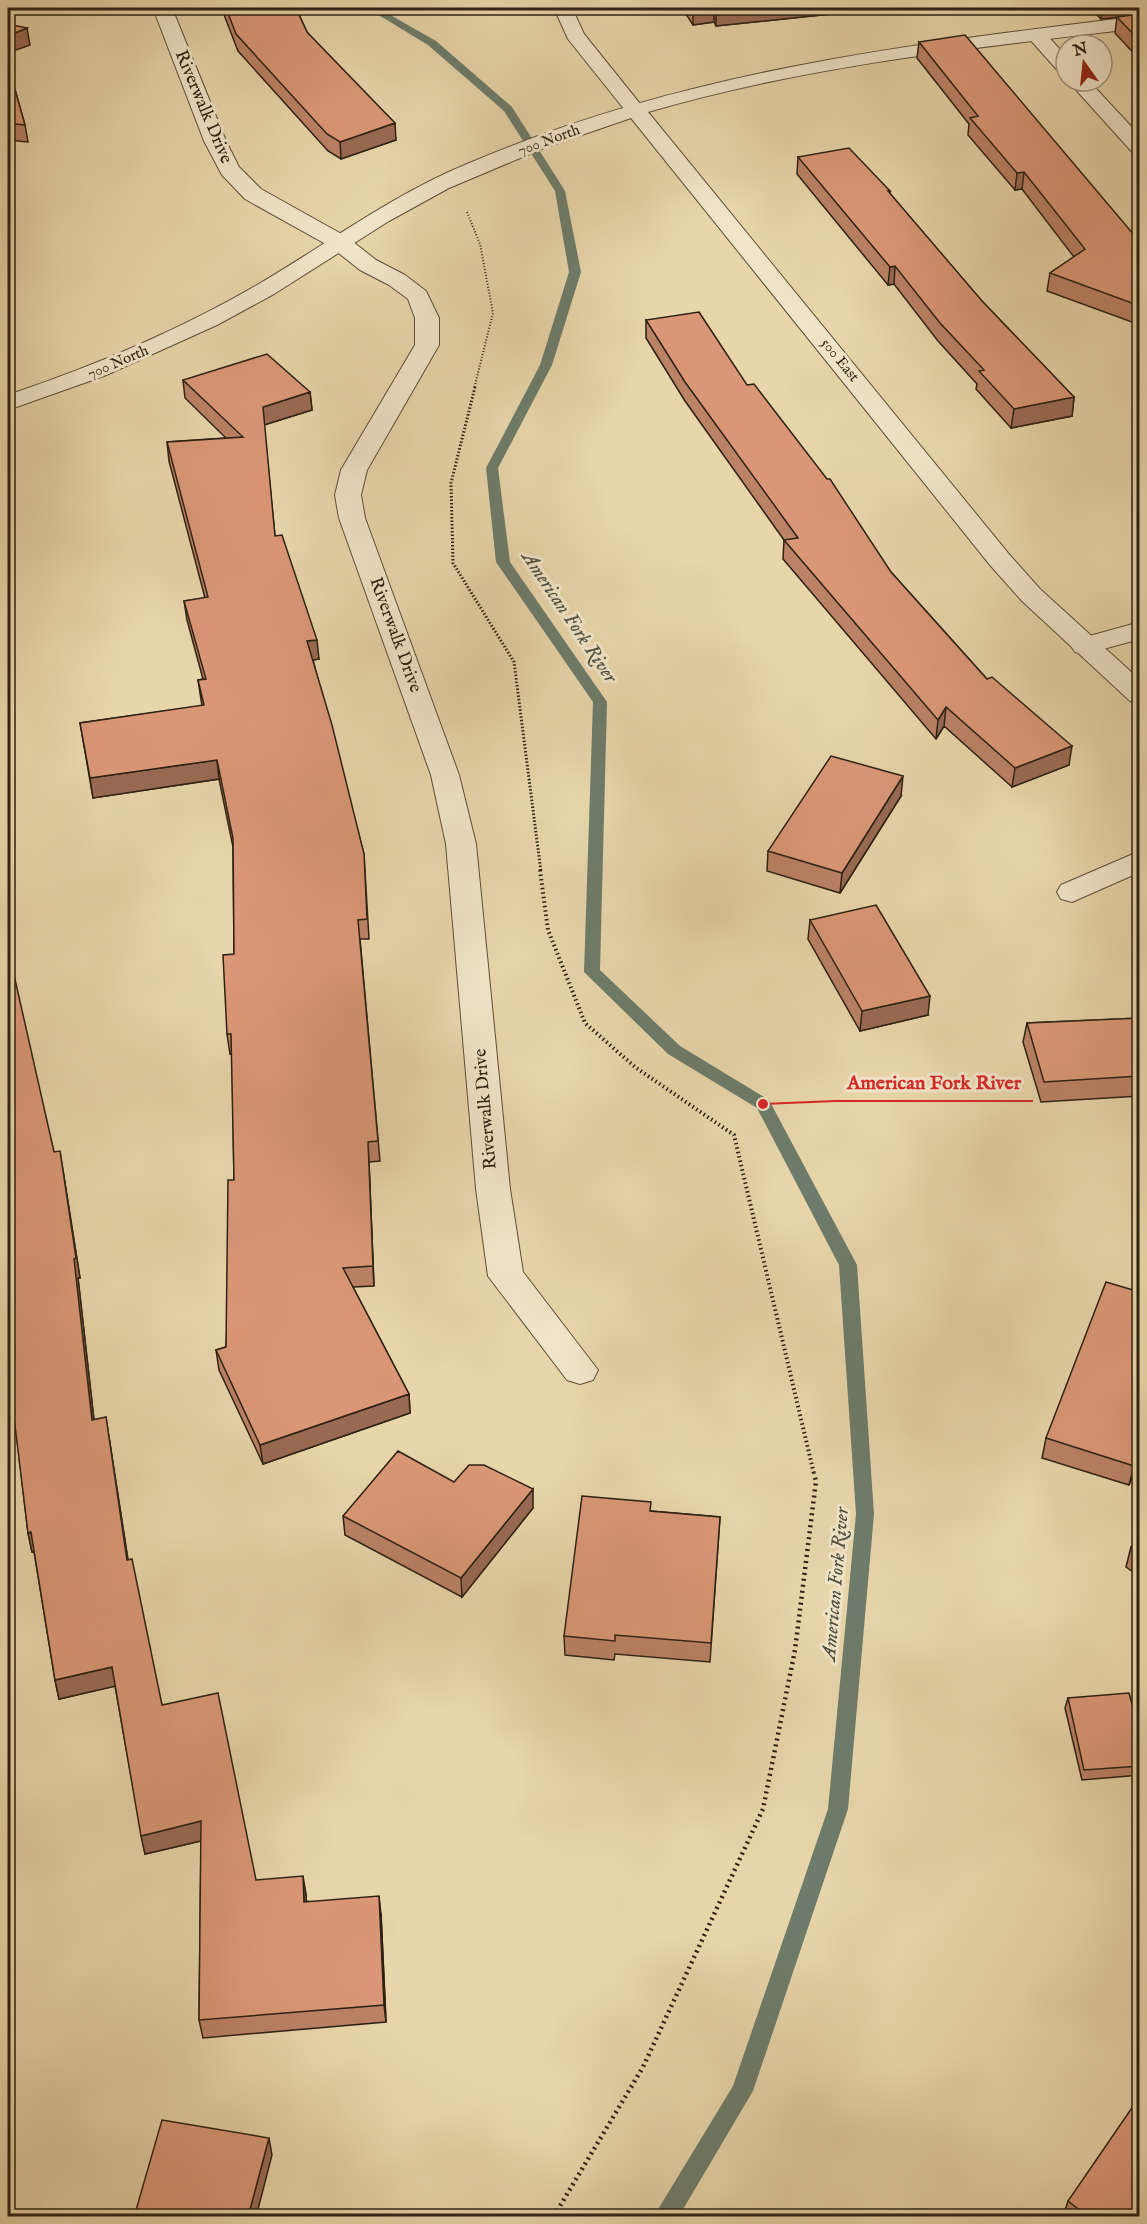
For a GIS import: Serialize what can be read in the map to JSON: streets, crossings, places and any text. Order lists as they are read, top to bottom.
{
  "streets": {
    "street": ["Riverwalk Drive", "700 North", "500 East"]
  },
  "crossings": [
    ["Riverwalk Drive", "700 North"],
    ["700 North", "500 East"]
  ],
  "water": ["American Fork River"],
  "places": ["American Fork River"],
  "north": "top"
}
